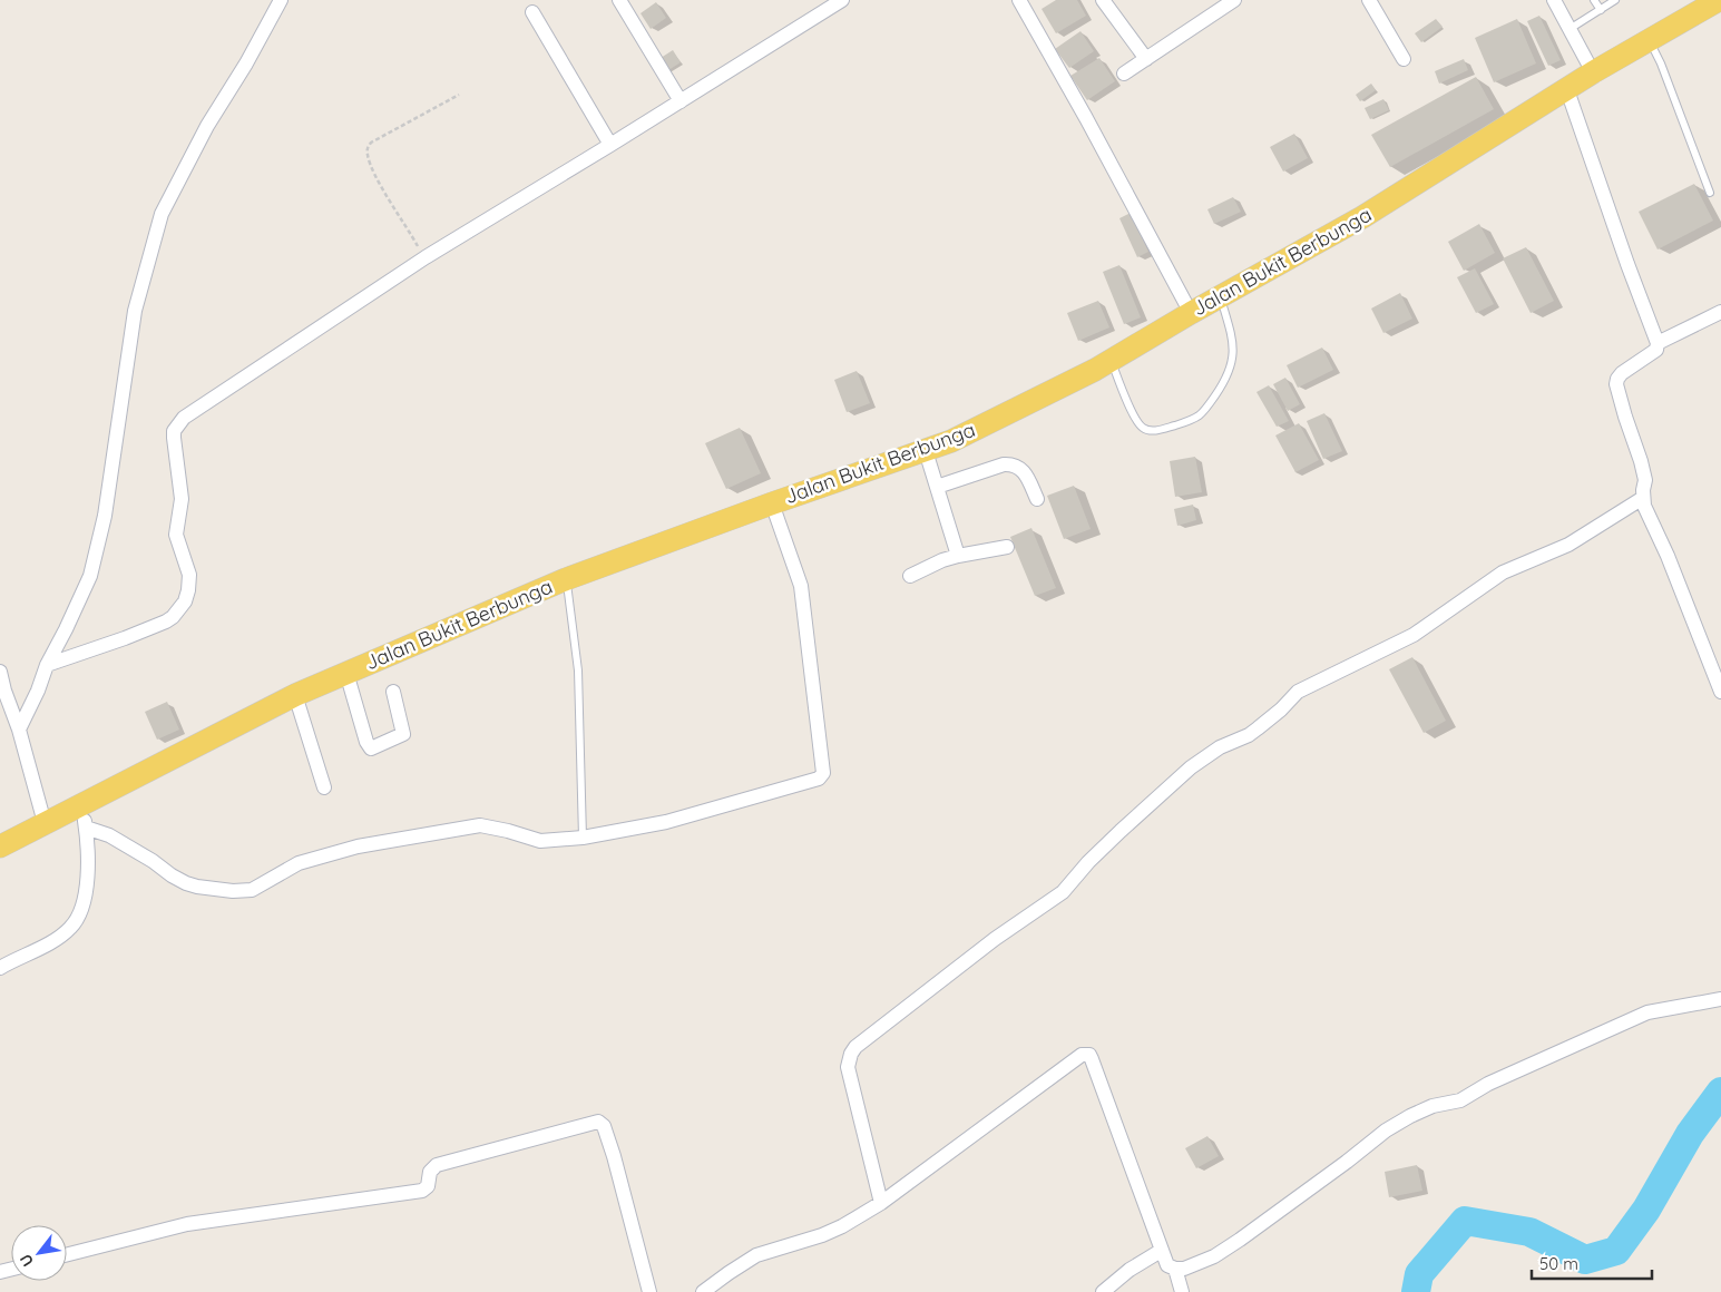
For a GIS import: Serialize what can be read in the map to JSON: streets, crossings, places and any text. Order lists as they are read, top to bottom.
{
  "streets": {
    "main road": ["Jalan Bukit Berbunga"]
  },
  "scale_bar": "50 m",
  "north": "bottom left"
}
